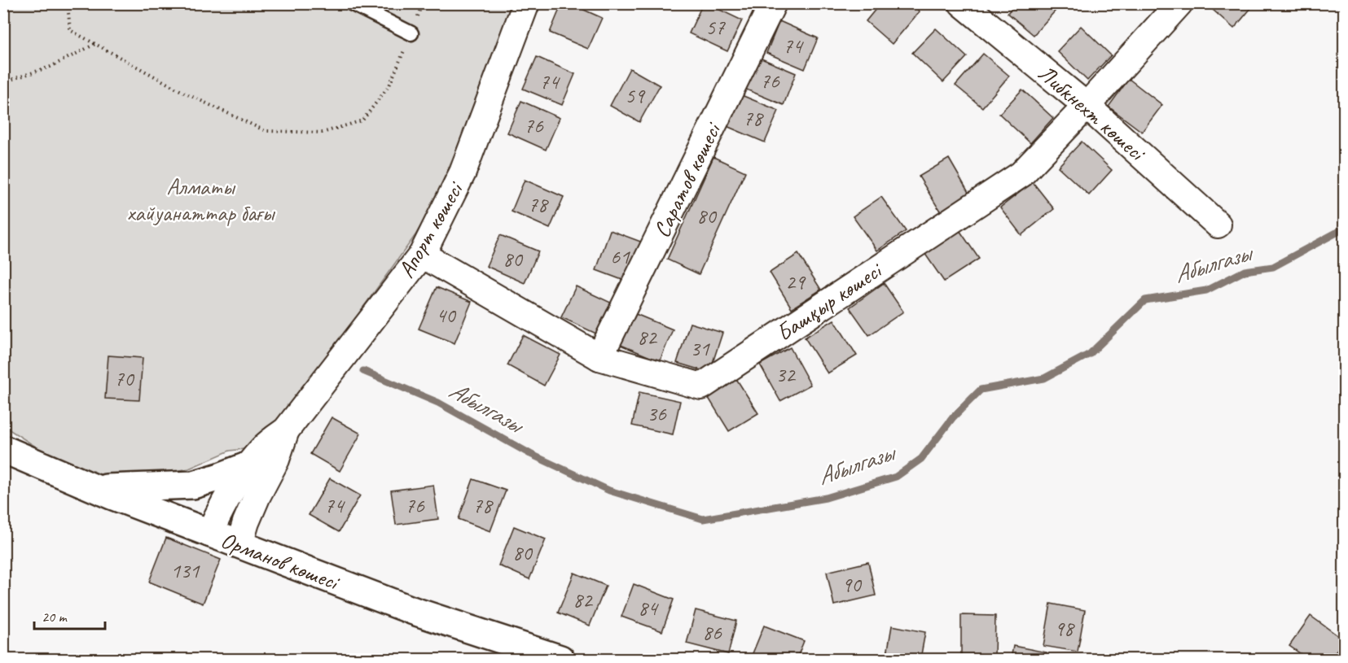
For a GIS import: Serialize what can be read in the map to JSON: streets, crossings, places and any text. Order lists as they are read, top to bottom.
{
  "streets": {
    "street": [
      "Либкнехт көшесі",
      "Саратов көшесі",
      "Апорт көшесі",
      "Башқыр көшесі",
      "Орманов көшесі"
    ]
  },
  "crossings": [
    ["Либкнехт көшесі", "Башқыр көшесі"],
    ["Саратов көшесі", "Башқыр көшесі"],
    ["Апорт көшесі", "Башқыр көшесі"],
    ["Апорт көшесі", "Орманов көшесі"]
  ],
  "water": ["Абылгазы"],
  "parks": ["Алматы хайуанаттар бағы"],
  "house_numbers": [
    "57",
    "74",
    "76",
    "74",
    "59",
    "78",
    "76",
    "78",
    "80",
    "61",
    "80",
    "29",
    "40",
    "82",
    "31",
    "32",
    "70",
    "36",
    "74",
    "76",
    "78",
    "80",
    "131",
    "90",
    "82",
    "84",
    "98",
    "86"
  ],
  "scale_bar": "20 m"
}
